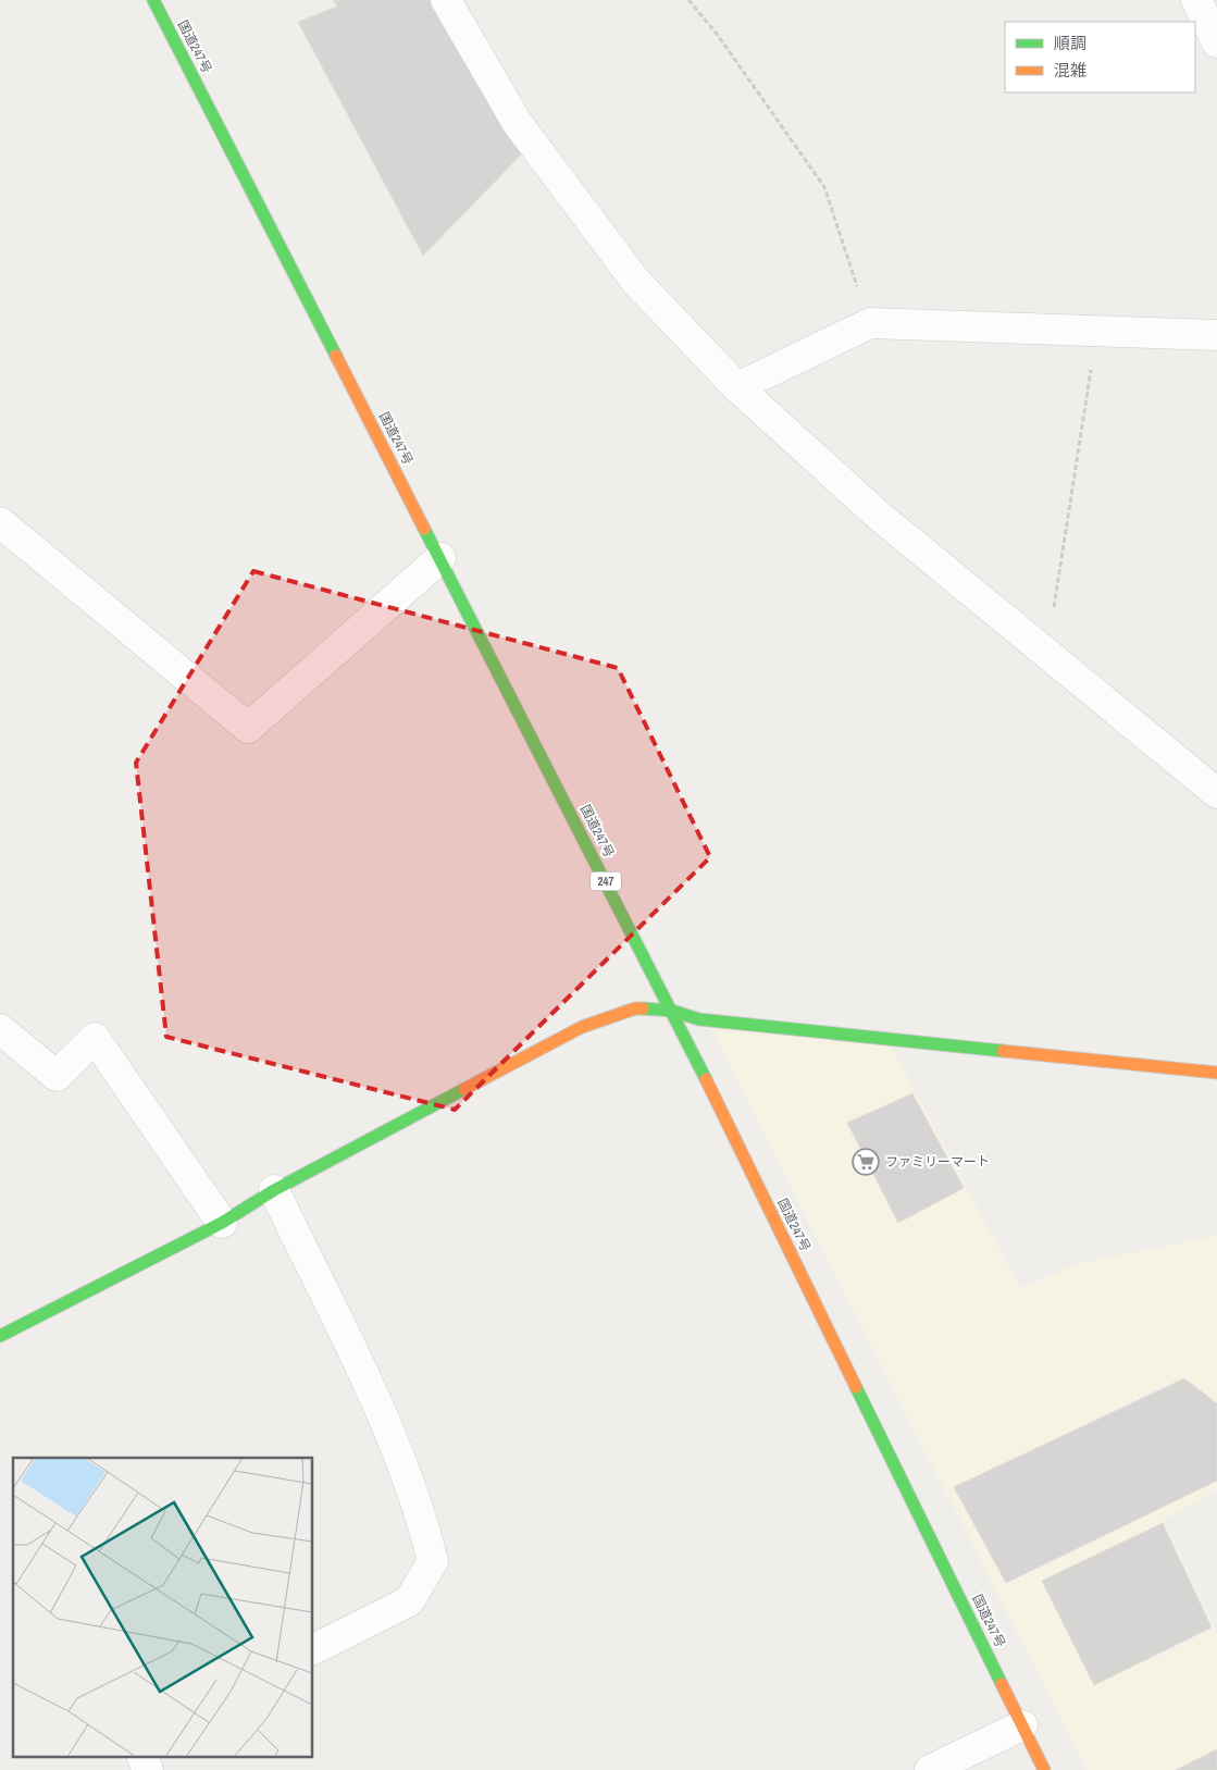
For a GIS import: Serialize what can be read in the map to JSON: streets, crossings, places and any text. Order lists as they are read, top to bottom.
{
  "streets": {
    "main road": ["国道247号", "247"]
  },
  "places": {
    "supermarket": ["ファミリーマート"]
  },
  "legend": ["順調", "混雑"]
}
